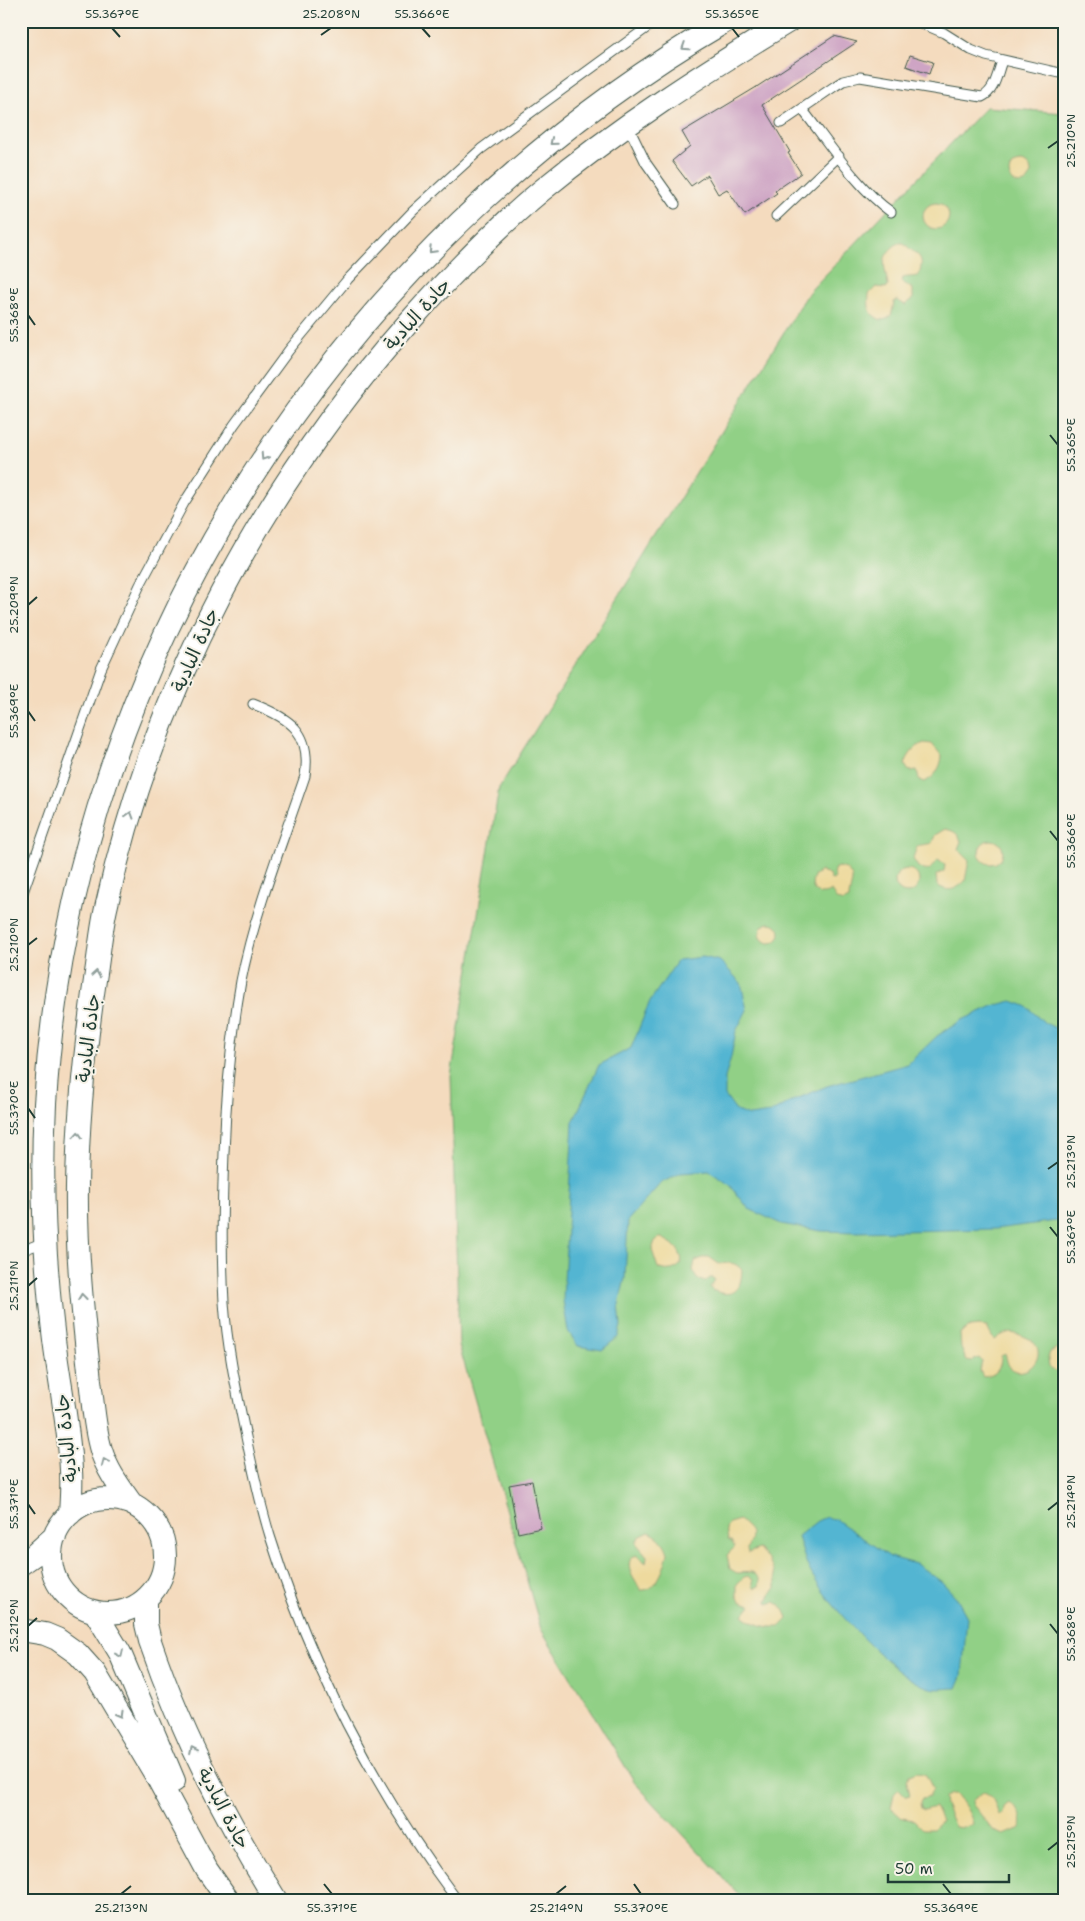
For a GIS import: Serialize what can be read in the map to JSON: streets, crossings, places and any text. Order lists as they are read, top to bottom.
{
  "streets": {
    "street": ["جادة البادية"]
  },
  "scale_bar": "50 m",
  "coordinates": [
    "55.367°E",
    "25.208°N",
    "55.366°E",
    "55.365°E",
    "25.210°N",
    "55.368°E",
    "25.209°N",
    "55.369°E",
    "55.370°E",
    "25.213°N",
    "25.211°N",
    "25.214°N",
    "55.371°E",
    "25.212°N",
    "25.215°N"
  ]
}
